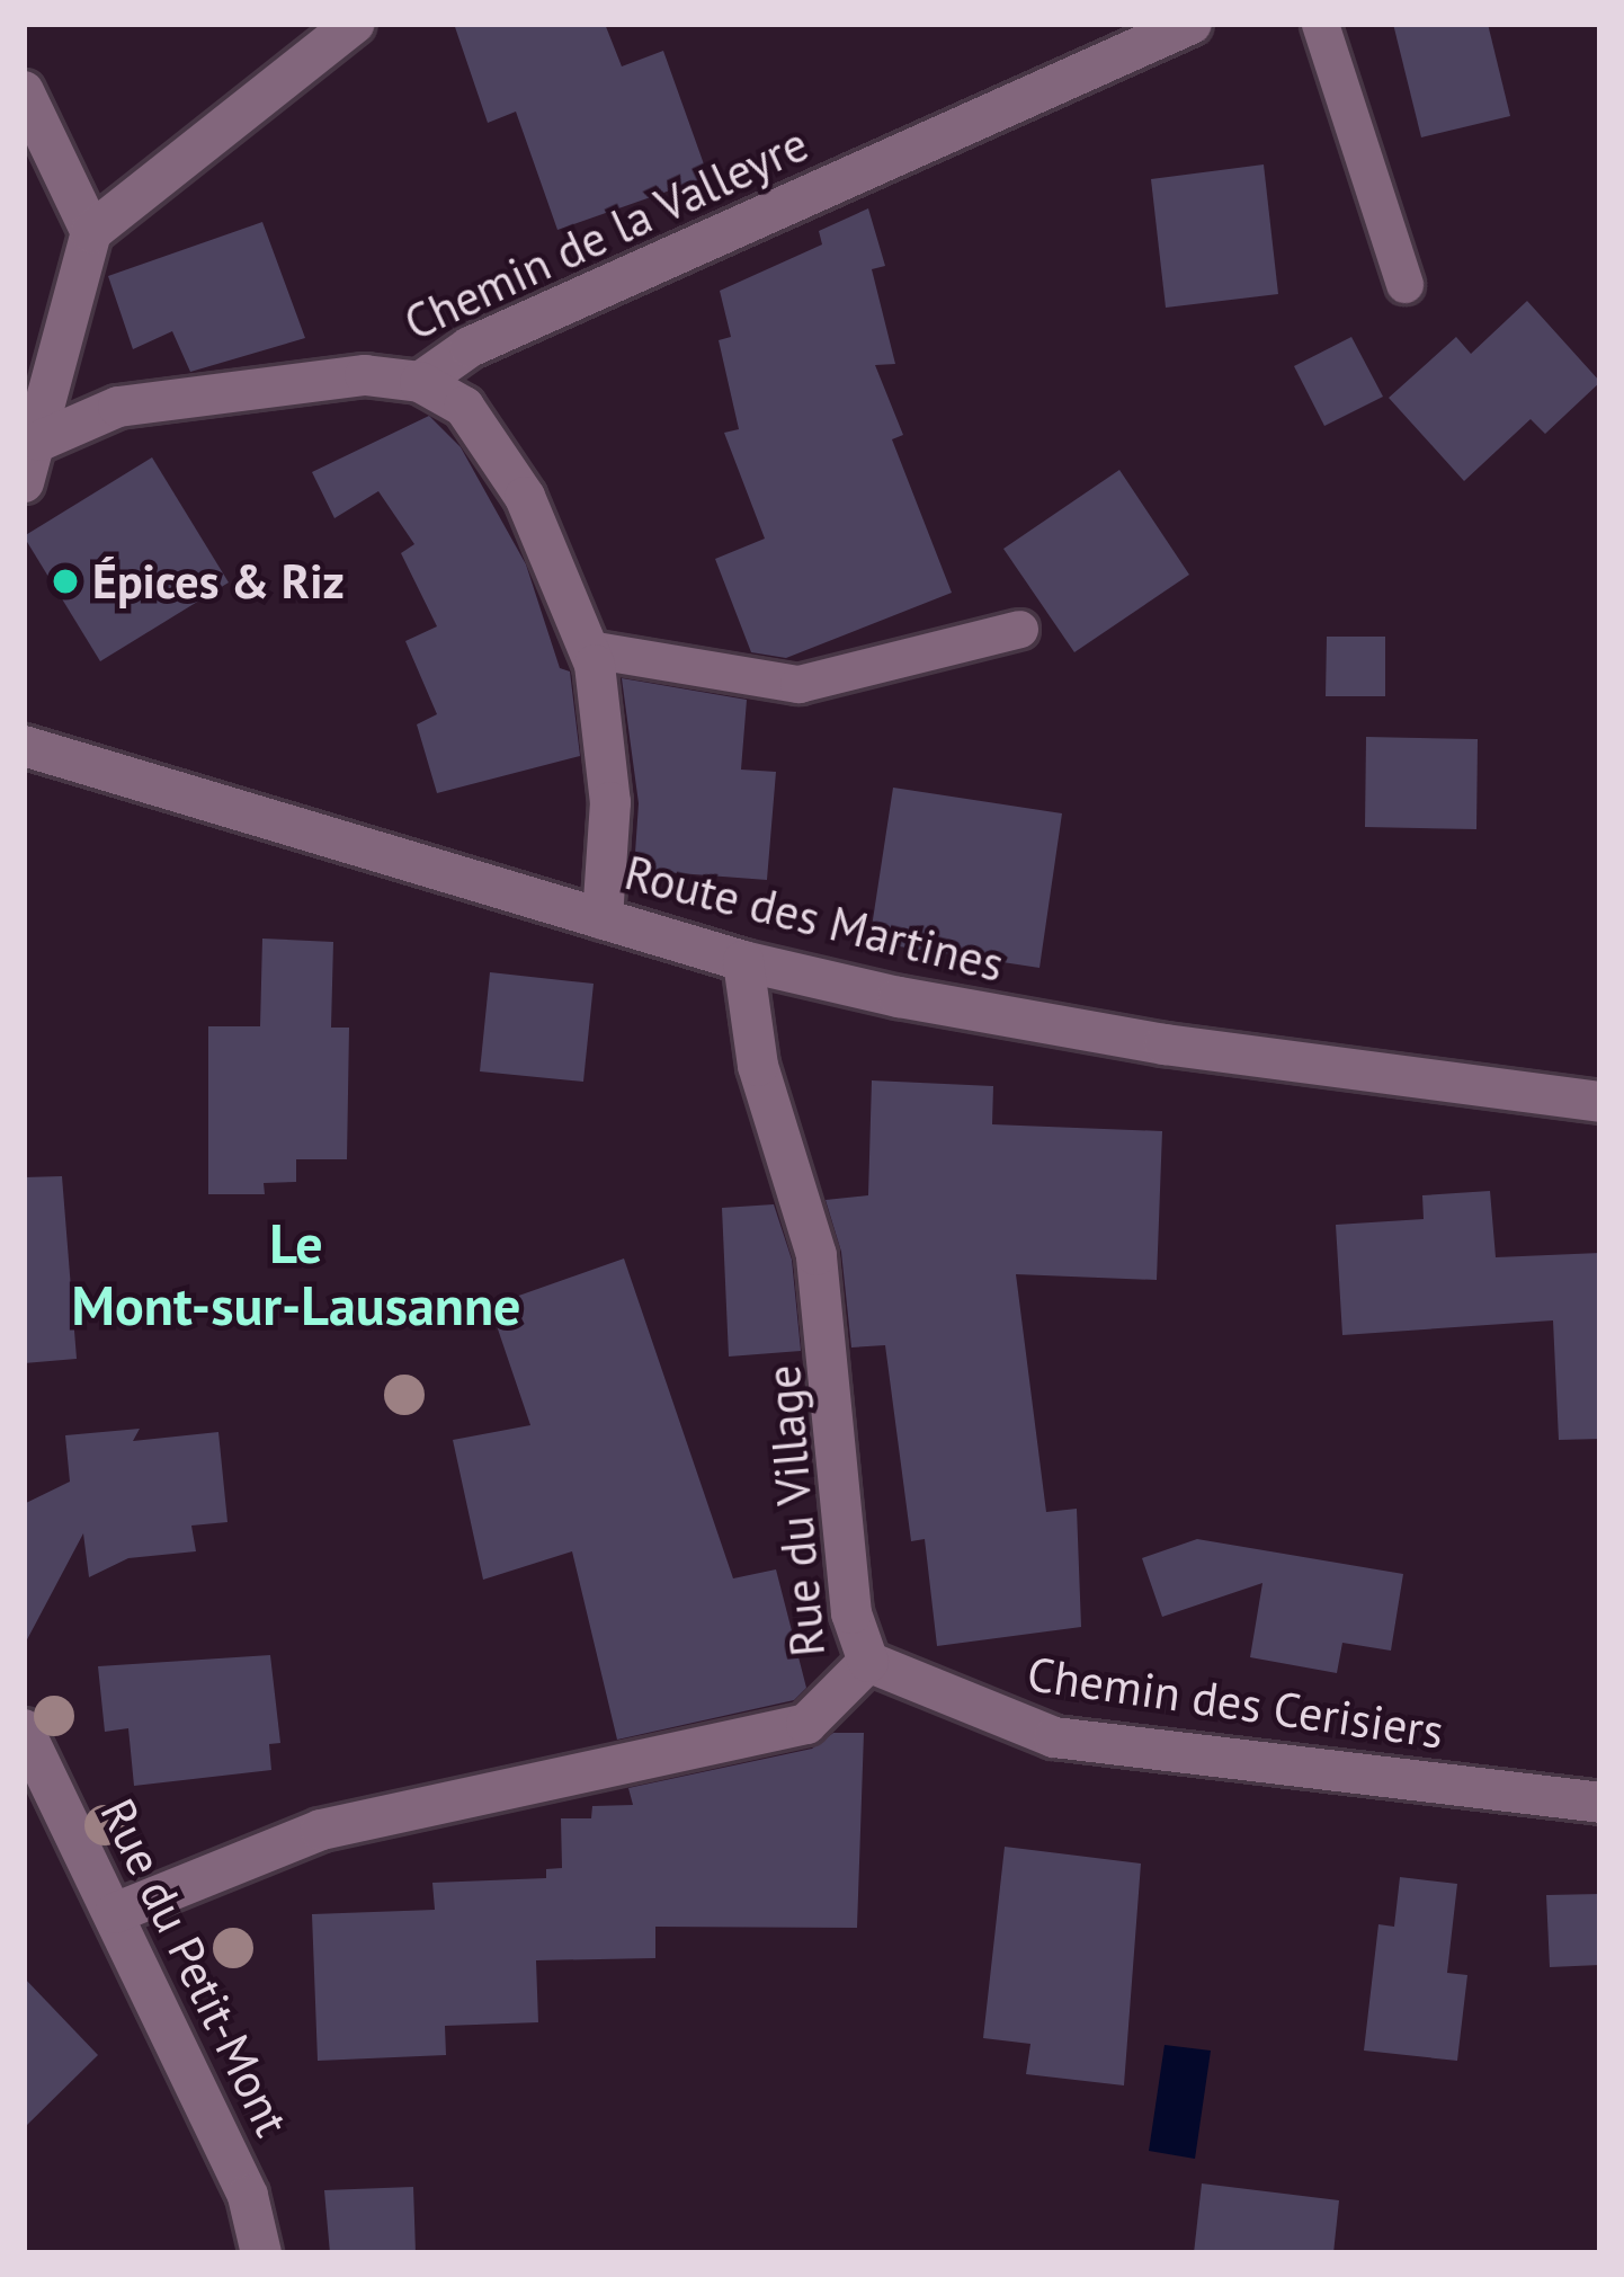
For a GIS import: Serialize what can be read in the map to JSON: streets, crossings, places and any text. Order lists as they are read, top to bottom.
{
  "streets": {
    "street": [
      "Chemin de la Valleyre",
      "Route des Martines",
      "Rue du Village",
      "Chemin des Cerisiers",
      "Rue du Petit-Mont"
    ]
  },
  "crossings": [
    ["Route des Martines", "Rue du Village"],
    ["Rue du Village", "Chemin des Cerisiers"],
    ["Rue du Village", "Rue du Petit-Mont"]
  ],
  "districts": ["Le Mont-sur-Lausanne"],
  "places": ["Épices & Riz"]
}
